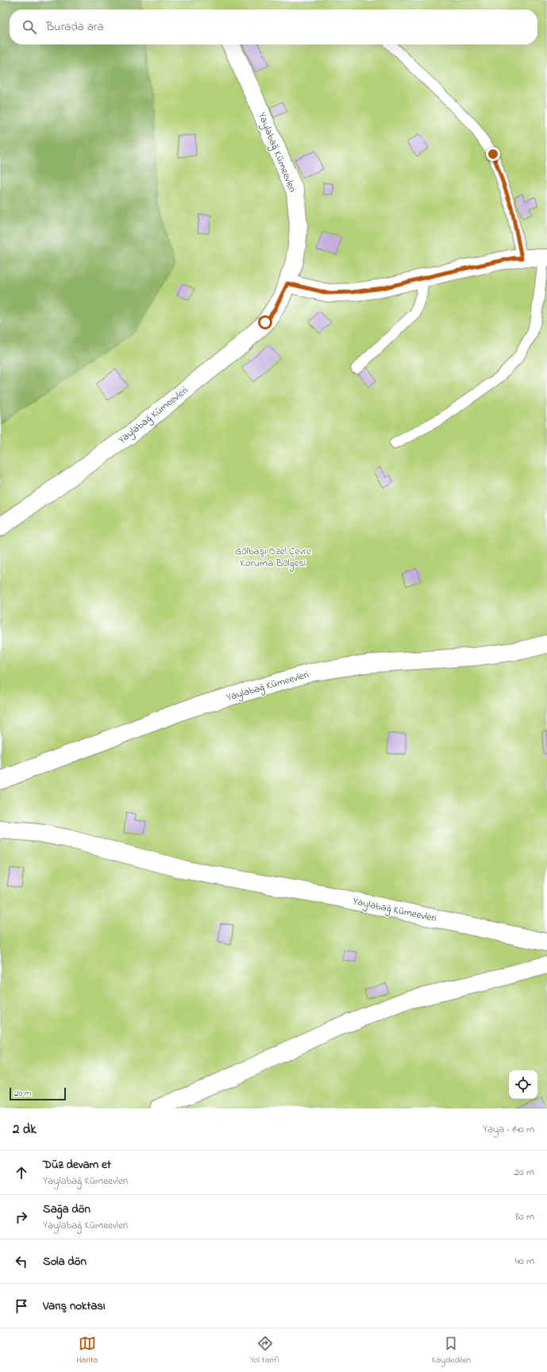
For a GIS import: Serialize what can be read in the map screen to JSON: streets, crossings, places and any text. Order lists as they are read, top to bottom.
{
  "streets": {
    "street": ["Yaylabağ Kümeevleri"]
  },
  "parks": ["Gölbaşı Özel Çevre Koruma Bölgesi"],
  "scale_bar": "20 m",
  "page": {
    "search": "Burada ara",
    "scale": "20 m",
    "heading": ["2 dk", "Yaya · 140 m"],
    "list": [
      ["Düz devam et", "Yaylabağ Kümeevleri", "20 m"],
      ["Sağa dön", "Yaylabağ Kümeevleri", "80 m"],
      ["Sola dön", "40 m"],
      "Varış noktası"
    ],
    "nav": ["Harita", "Yol tarifi", "Kaydedilen"]
  }
}
